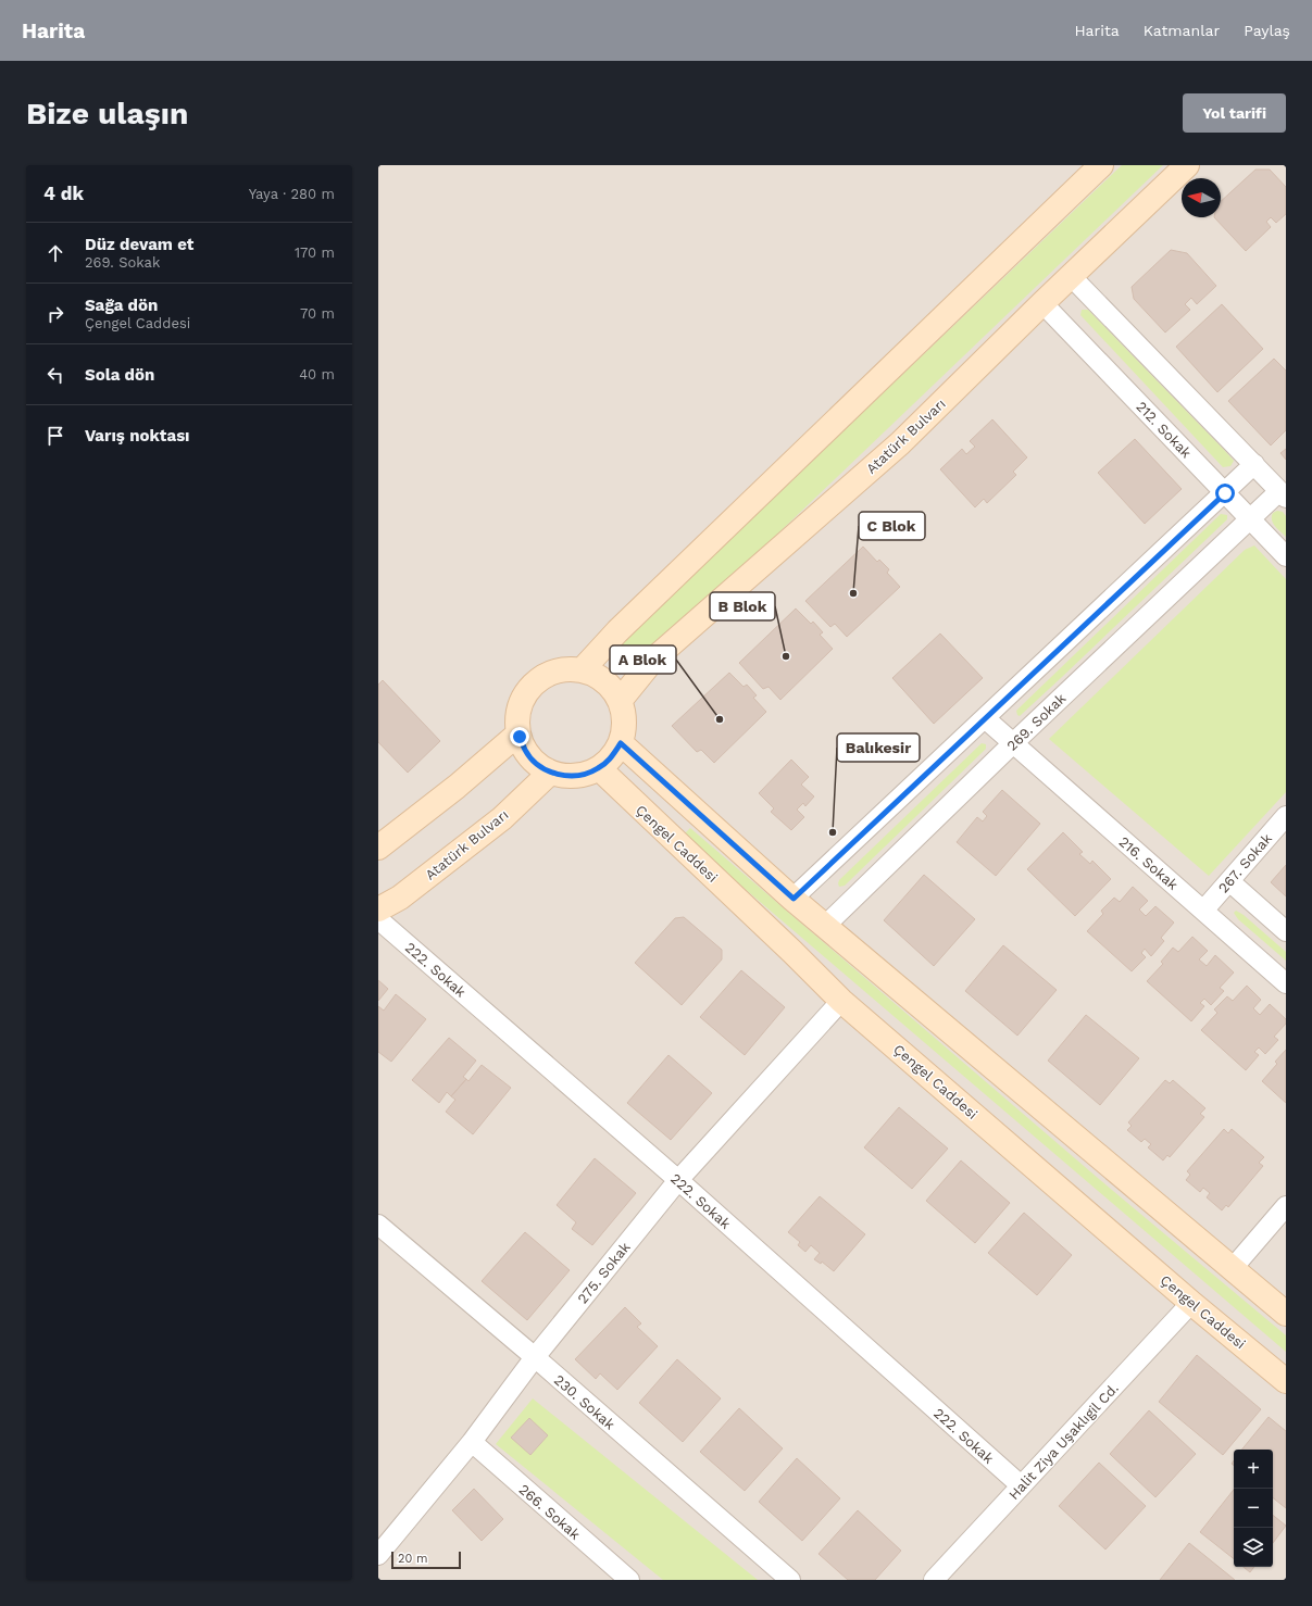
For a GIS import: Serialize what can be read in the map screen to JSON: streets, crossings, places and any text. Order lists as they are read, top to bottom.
{
  "streets": {
    "main road": ["Atatürk Bulvarı", "Çengel Caddesi"],
    "street": [
      "212. Sokak",
      "269. Sokak",
      "216. Sokak",
      "267. Sokak",
      "222. Sokak",
      "275. Sokak",
      "230. Sokak",
      "Halit Ziya Uşaklıgil Cd.",
      "266. Sokak"
    ]
  },
  "crossings": [
    ["212. Sokak", "Atatürk Bulvarı"],
    ["212. Sokak", "269. Sokak"],
    ["Atatürk Bulvarı", "Çengel Caddesi"],
    ["269. Sokak", "216. Sokak"],
    ["Çengel Caddesi", "275. Sokak"],
    ["Çengel Caddesi", "Halit Ziya Uşaklıgil Cd."],
    ["216. Sokak", "267. Sokak"],
    ["222. Sokak", "275. Sokak"],
    ["222. Sokak", "Halit Ziya Uşaklıgil Cd."],
    ["275. Sokak", "230. Sokak"],
    ["275. Sokak", "266. Sokak"]
  ],
  "places": [
    "C Blok",
    "B Blok",
    "A Blok",
    "Balıkesir"
  ],
  "scale_bar": "20 m",
  "north": "left",
  "page": {
    "header": "Harita",
    "nav": ["Harita", "Katmanlar", "Paylaş"],
    "buttons": "Yol tarifi",
    "title": "Bize ulaşın",
    "heading": ["4 dk", "Yaya · 280 m"],
    "list": [
      ["Düz devam et", "269. Sokak", "170 m"],
      ["Sağa dön", "Çengel Caddesi", "70 m"],
      ["Sola dön", "40 m"],
      "Varış noktası"
    ],
    "map_buttons": ["+", "−"],
    "scale": "20 m"
  }
}
